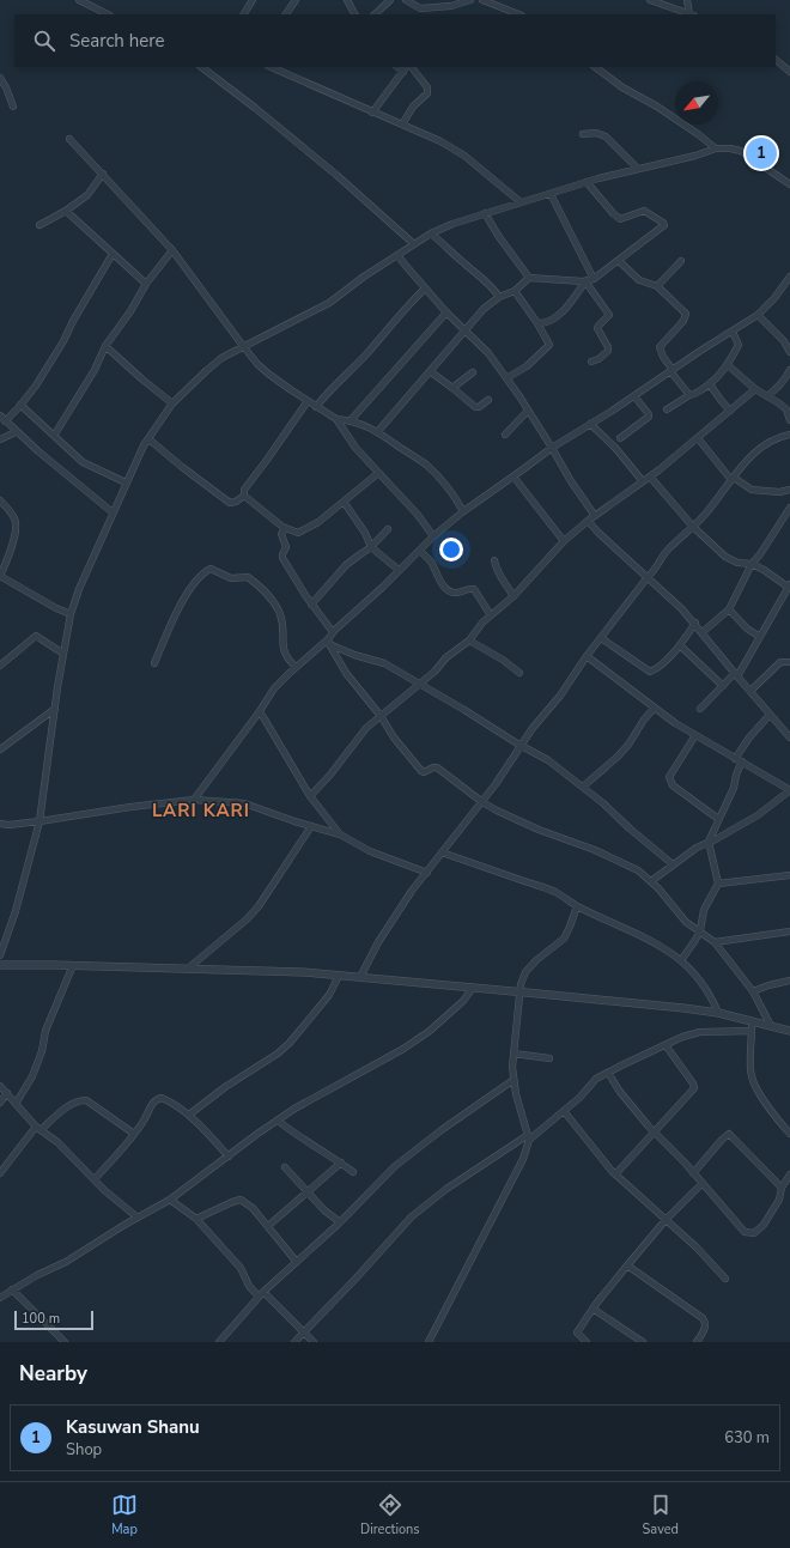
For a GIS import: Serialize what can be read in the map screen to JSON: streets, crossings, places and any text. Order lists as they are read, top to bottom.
{
  "districts": ["LARI KARI"],
  "scale_bar": "100 m",
  "north": "bottom left",
  "page": {
    "search": "Search here",
    "pins": "1",
    "scale": "100 m",
    "heading": "Nearby",
    "list": [
      {
        "mark": "1",
        "name": "Kasuwan Shanu",
        "note": "Shop",
        "value": "630 m"
      }
    ],
    "nav": ["Map", "Directions", "Saved"]
  }
}
